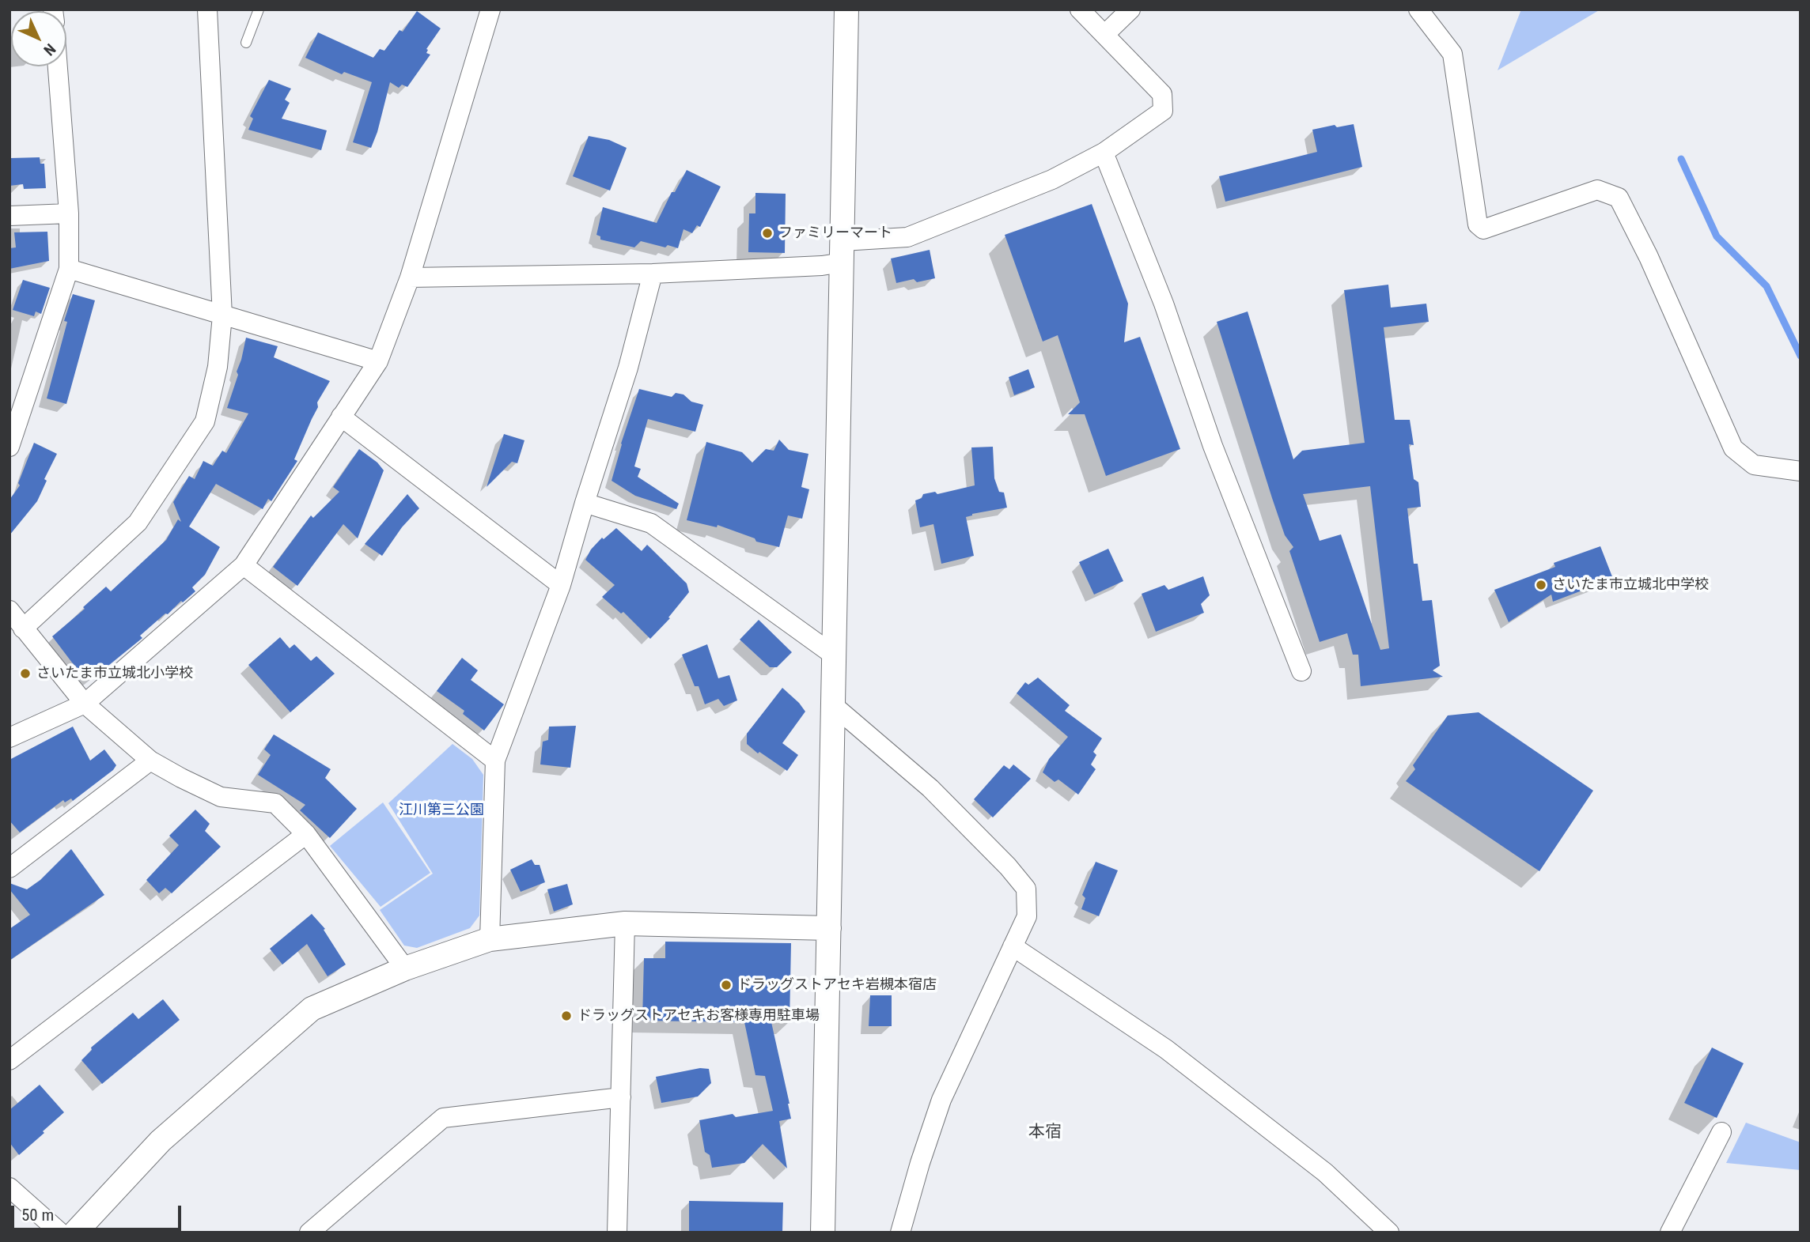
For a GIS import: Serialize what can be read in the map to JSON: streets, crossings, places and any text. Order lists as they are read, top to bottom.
{
  "districts": ["本宿"],
  "parks": ["江川第三公園"],
  "places": [
    "ファミリーマート",
    "さいたま市立城北中学校",
    "さいたま市立城北小学校",
    "ドラッグストアセキ岩槻本宿店",
    "ドラッグストアセキお客様専用駐車場"
  ],
  "scale_bar": "50 m",
  "north": "bottom right"
}
